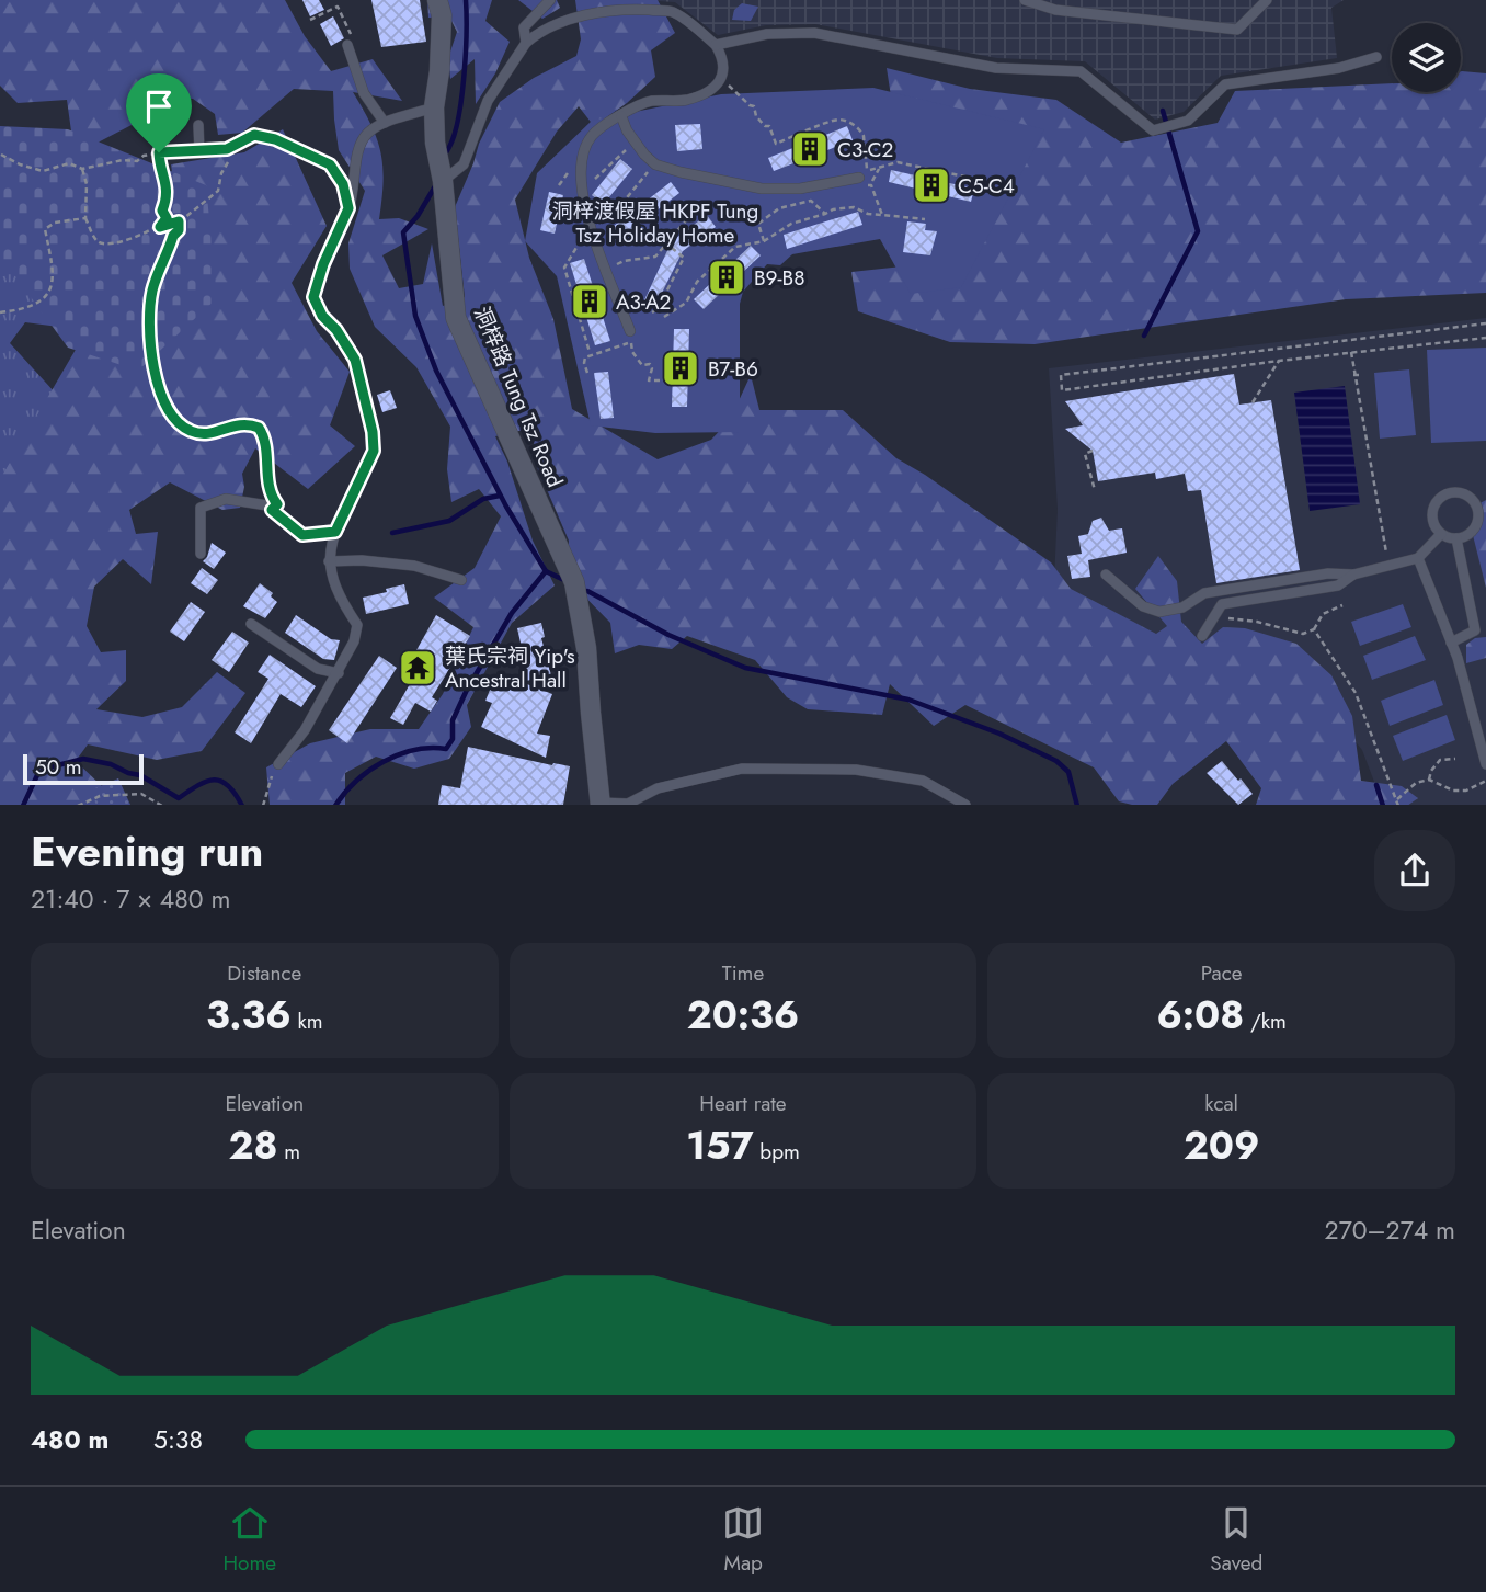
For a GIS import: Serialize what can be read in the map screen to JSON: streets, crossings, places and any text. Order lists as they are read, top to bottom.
{
  "streets": {
    "street": ["洞梓路 Tung Tsz Road"]
  },
  "parks": ["洞梓渡假屋 HKPF Tung Tsz Holiday Home"],
  "places": {
    "building": [
      "C3-C2",
      "C5-C4",
      "B9-B8",
      "A3-A2",
      "B7-B6"
    ],
    "temple": ["葉氏宗祠 Yip's Ancestral Hall"]
  },
  "scale_bar": "50 m",
  "page": {
    "scale": "50 m",
    "heading": ["Evening run", "21:40 · 7 × 480 m"],
    "stats": [
      ["Distance", "3.36 km"],
      ["Time", "20:36"],
      ["Pace", "6:08 /km"],
      ["Elevation", "28 m"],
      ["Heart rate", "157 bpm"],
      ["kcal", "209"]
    ],
    "chart": ["Elevation", "270–274 m"],
    "list": [
      {
        "name": "480 m",
        "note": "5:38"
      }
    ],
    "tabs": ["Home", "Map", "Saved"]
  }
}
